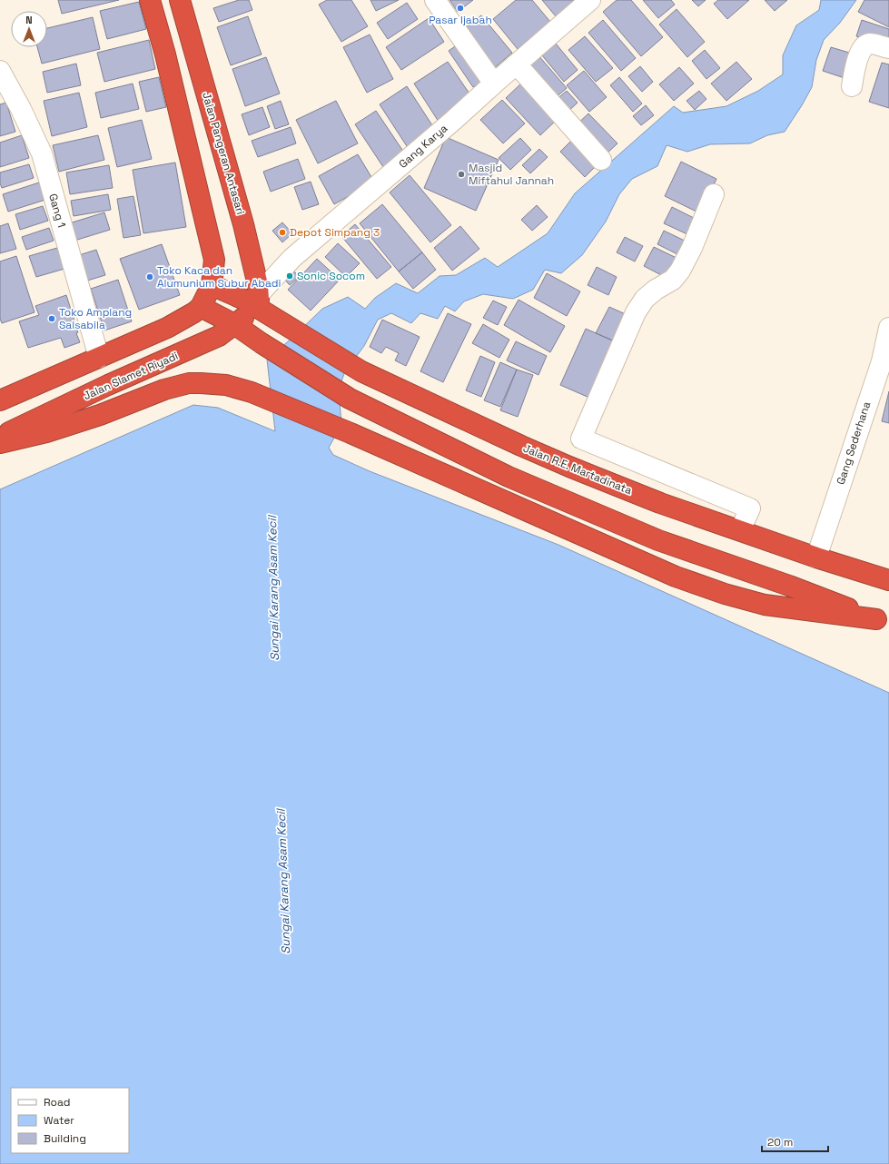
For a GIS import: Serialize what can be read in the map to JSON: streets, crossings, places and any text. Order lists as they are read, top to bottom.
{
  "streets": {
    "highway": ["Jalan Pangeran Antasari", "Jalan Slamet Riyadi", "Jalan R.E. Martadinata"],
    "street": ["Gang Karya", "Gang 1", "Gang Sederhana"]
  },
  "crossings": [
    ["Gang Karya", "Jalan Pangeran Antasari"],
    ["Gang Karya", "Jalan Slamet Riyadi"],
    ["Gang Karya", "Jalan R.E. Martadinata"],
    ["Jalan Pangeran Antasari", "Jalan Slamet Riyadi"],
    ["Jalan Pangeran Antasari", "Jalan R.E. Martadinata"],
    ["Jalan Slamet Riyadi", "Jalan R.E. Martadinata"],
    ["Gang Sederhana", "Jalan R.E. Martadinata"]
  ],
  "water": ["Sungai Karang Asam Kecil"],
  "places": [
    "Pasar Ijabah",
    "Masjid Miftahul Jannah",
    "Depot Simpang 3",
    "Sonic Socom",
    "Toko Kaca dan Alumunium Subur Abadi",
    "Toko Amplang Salsabila"
  ],
  "legend": ["Road", "Water", "Building"],
  "scale_bar": "20 m",
  "north": "top"
}
